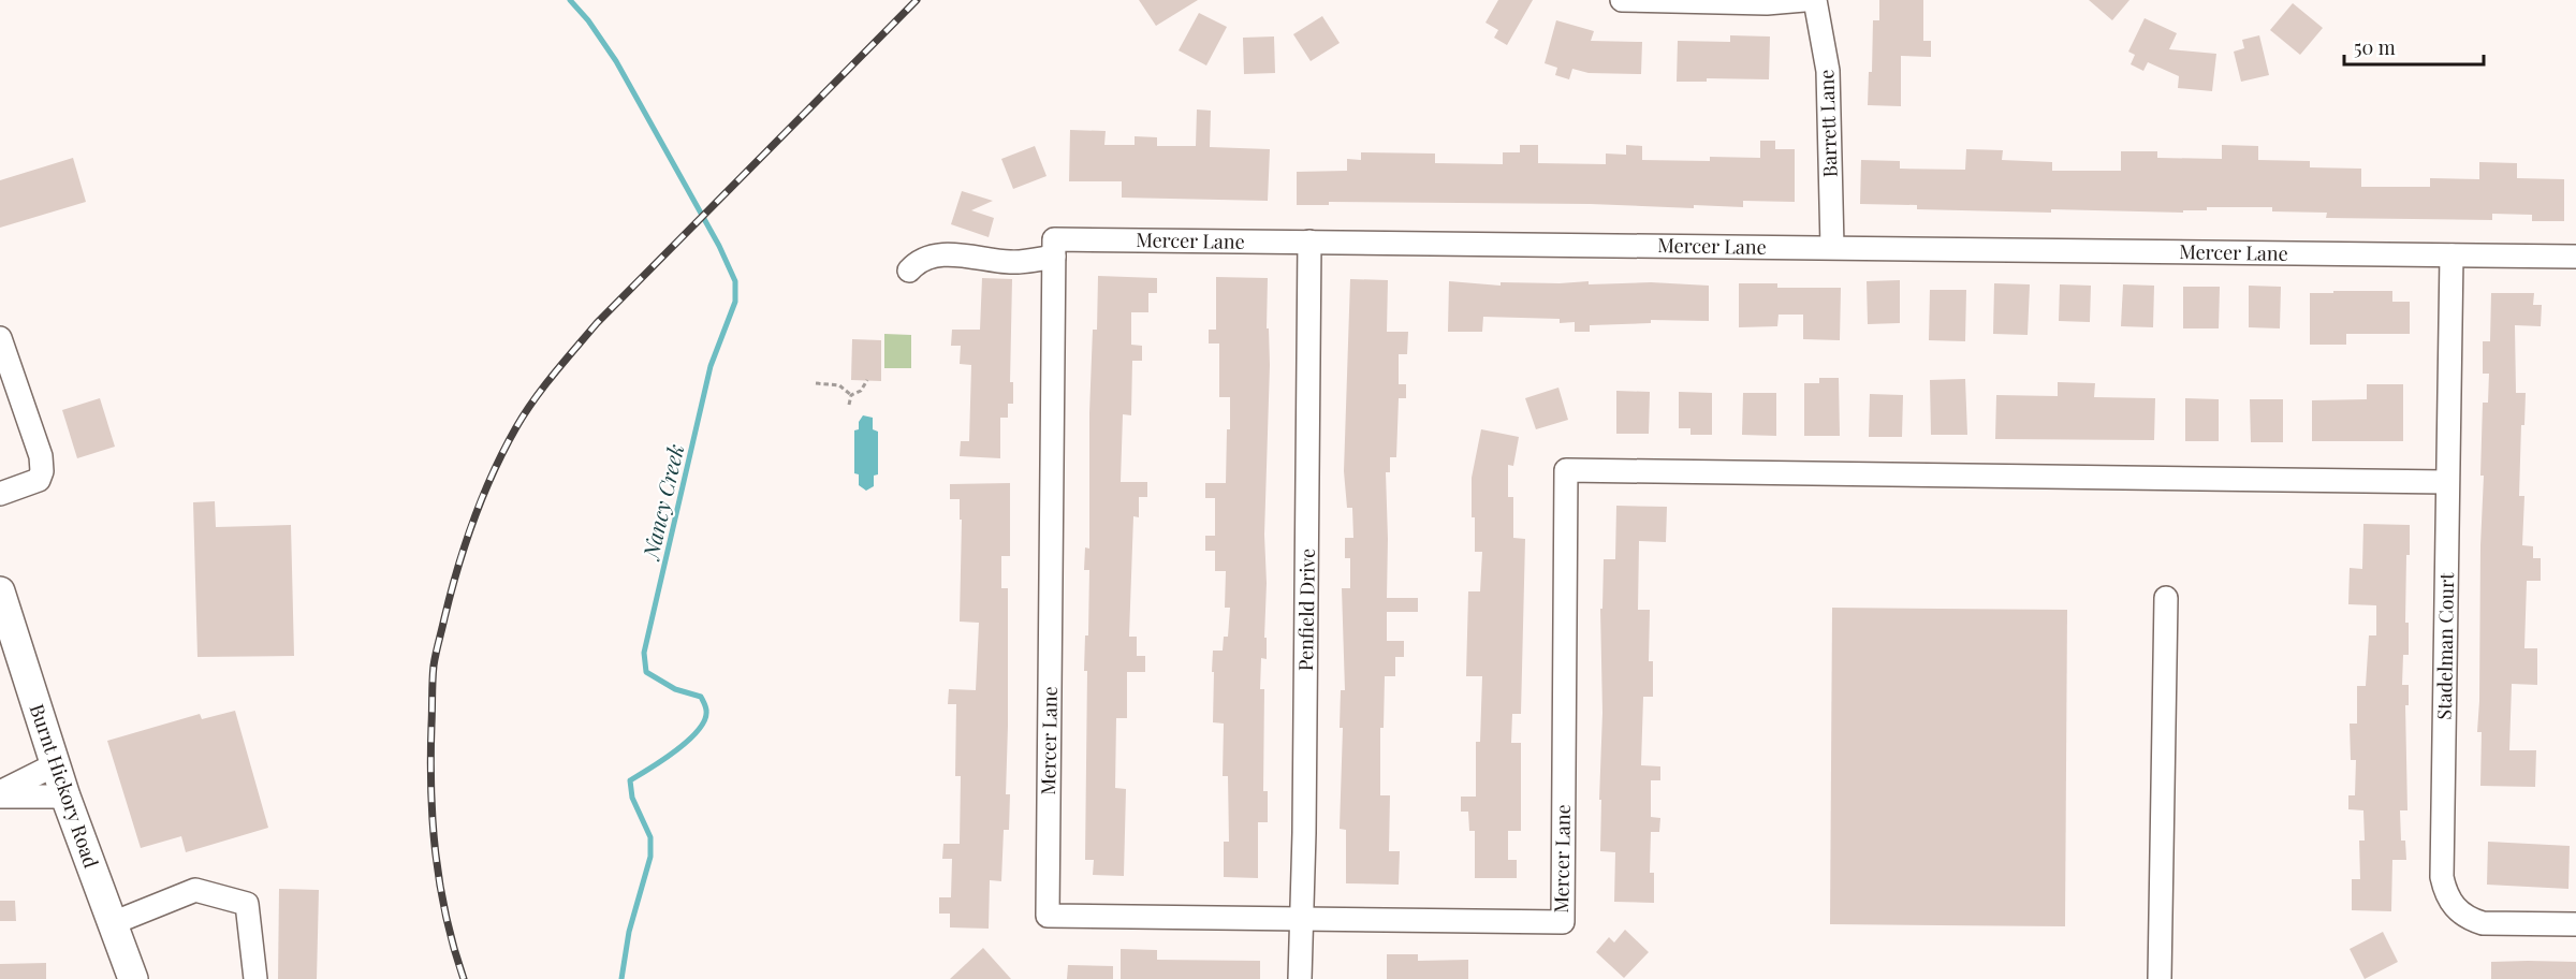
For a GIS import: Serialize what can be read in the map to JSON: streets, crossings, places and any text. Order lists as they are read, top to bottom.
{
  "streets": {
    "main road": ["Burnt Hickory Road"],
    "street": [
      "Barrett Lane",
      "Mercer Lane",
      "Penfield Drive",
      "Stadelman Court"
    ]
  },
  "crossings": [
    ["Barrett Lane", "Mercer Lane"],
    ["Mercer Lane", "Penfield Drive"],
    ["Mercer Lane", "Stadelman Court"]
  ],
  "water": ["Nancy Creek"],
  "scale_bar": "50 m"
}
